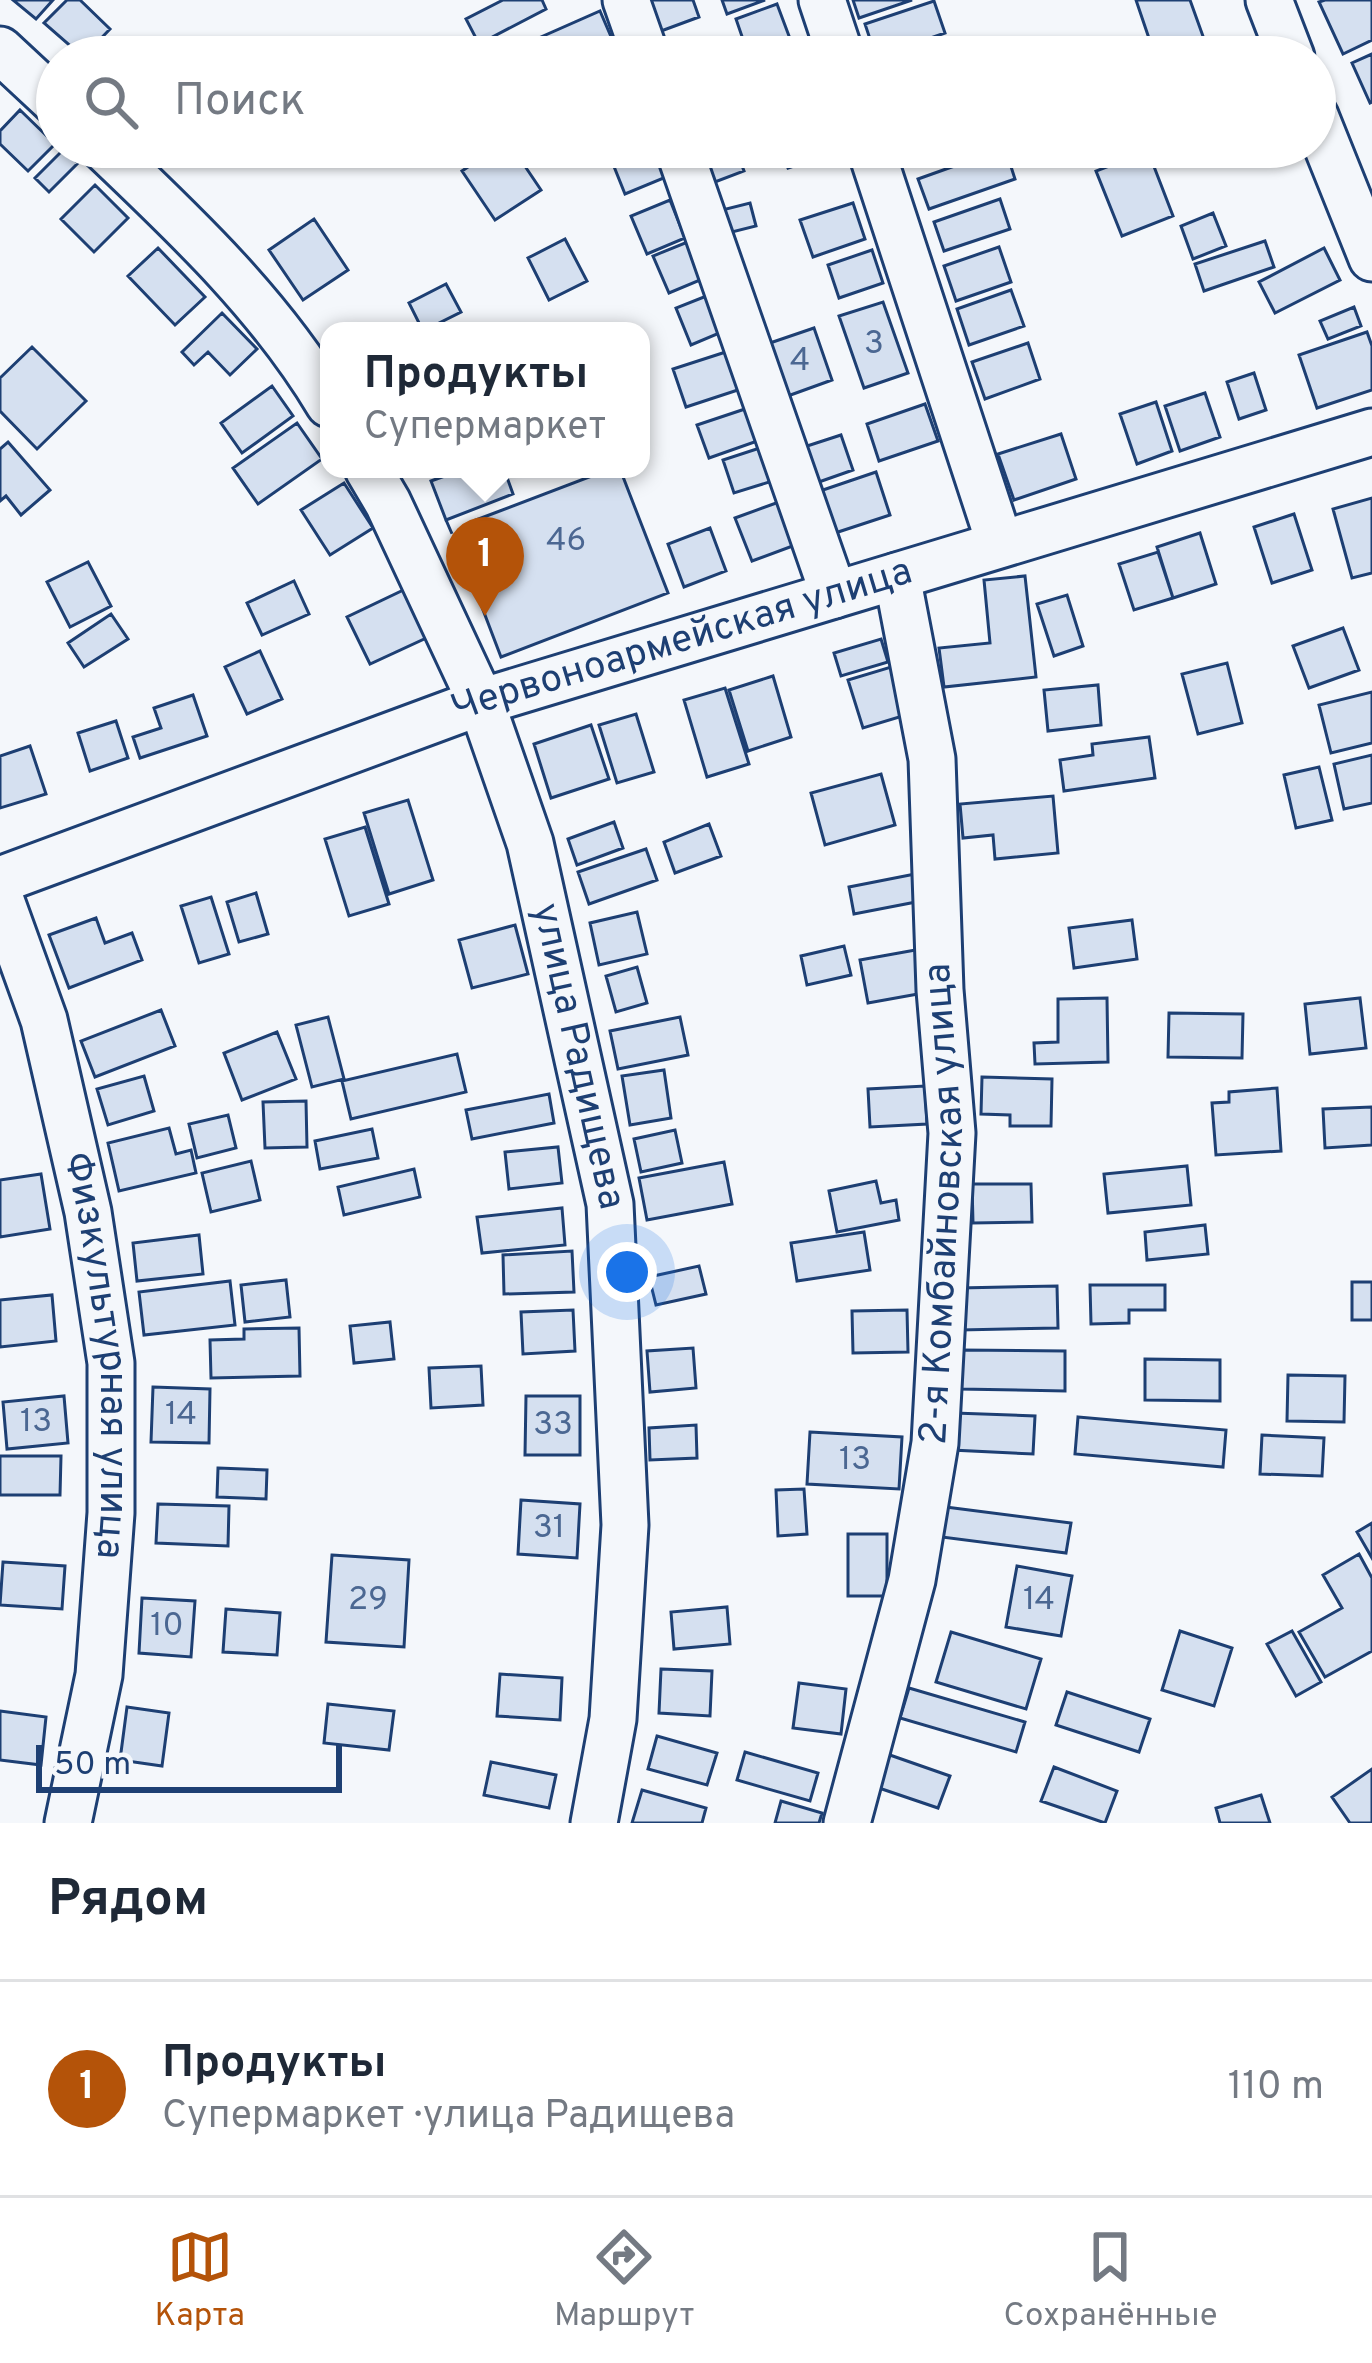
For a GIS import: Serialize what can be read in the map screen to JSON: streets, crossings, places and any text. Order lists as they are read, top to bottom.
{
  "streets": {
    "street": [
      "Червоноармейская улица",
      "улица Радищева",
      "2-я Комбайновская улица",
      "Физкультурная улица"
    ]
  },
  "crossings": [
    ["Червоноармейская улица", "улица Радищева"],
    ["Червоноармейская улица", "2-я Комбайновская улица"]
  ],
  "house_numbers": [
    "3",
    "4",
    "46",
    "14",
    "13",
    "33",
    "13",
    "31",
    "29",
    "14",
    "10"
  ],
  "scale_bar": "50 m",
  "page": {
    "search": "Поиск",
    "popup": ["Продукты", "Супермаркет"],
    "pins": "1",
    "scale": "50 m",
    "heading": "Рядом",
    "list": [
      {
        "mark": "1",
        "name": "Продукты",
        "note": "Супермаркет · улица Радищева",
        "value": "110 m"
      }
    ],
    "nav": ["Карта", "Маршрут", "Сохранённые"]
  }
}
